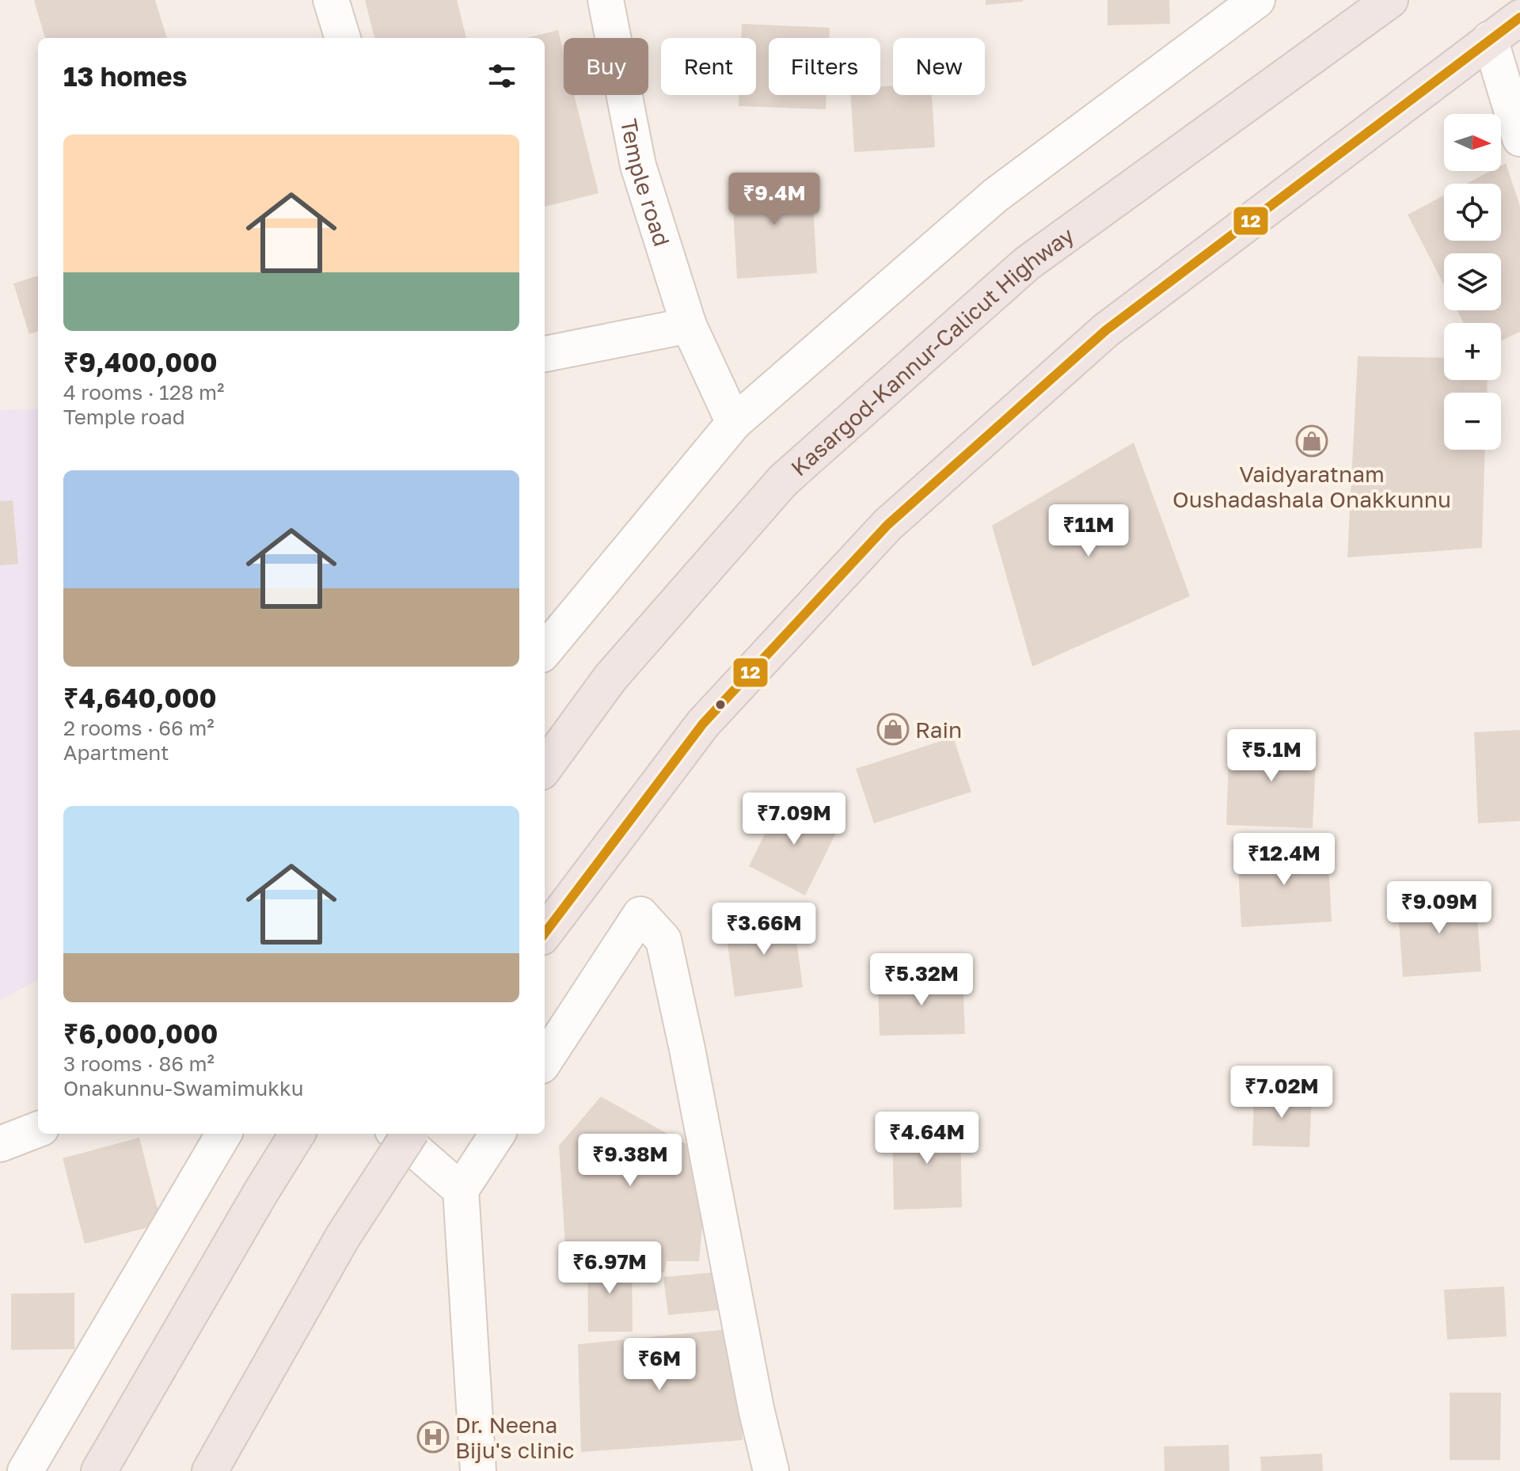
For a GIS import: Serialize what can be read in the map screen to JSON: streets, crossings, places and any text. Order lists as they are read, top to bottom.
{
  "streets": {
    "highway": ["Kasargod-Kannur-Calicut Highway"],
    "street": ["Temple road"]
  },
  "places": {
    "shop": ["Vaidyaratnam Oushadashala Onakkunnu", "Rain"],
    "hospital": ["Dr. Neena Biju's clinic"]
  },
  "lines": ["transit line 12"],
  "north": "right",
  "page": {
    "chip": [
      "Buy",
      "Rent",
      "Filters",
      "New"
    ],
    "heading": "13 homes",
    "map_buttons": ["+", "−"],
    "list": [
      {
        "name": "₹9,400,000",
        "note": "4 rooms · 128 m² · Temple road"
      },
      {
        "name": "₹4,640,000",
        "note": "2 rooms · 66 m² · Apartment"
      },
      {
        "name": "₹6,000,000",
        "note": "3 rooms · 86 m² · Onakunnu-Swamimukku"
      }
    ],
    "price": [
      "₹9.4M",
      "₹11M",
      "₹5.1M",
      "₹7.09M",
      "₹12.4M",
      "₹9.09M",
      "₹3.66M",
      "₹5.32M",
      "₹7.02M",
      "₹4.64M",
      "₹9.38M",
      "₹6.97M",
      "₹6M"
    ]
  }
}
